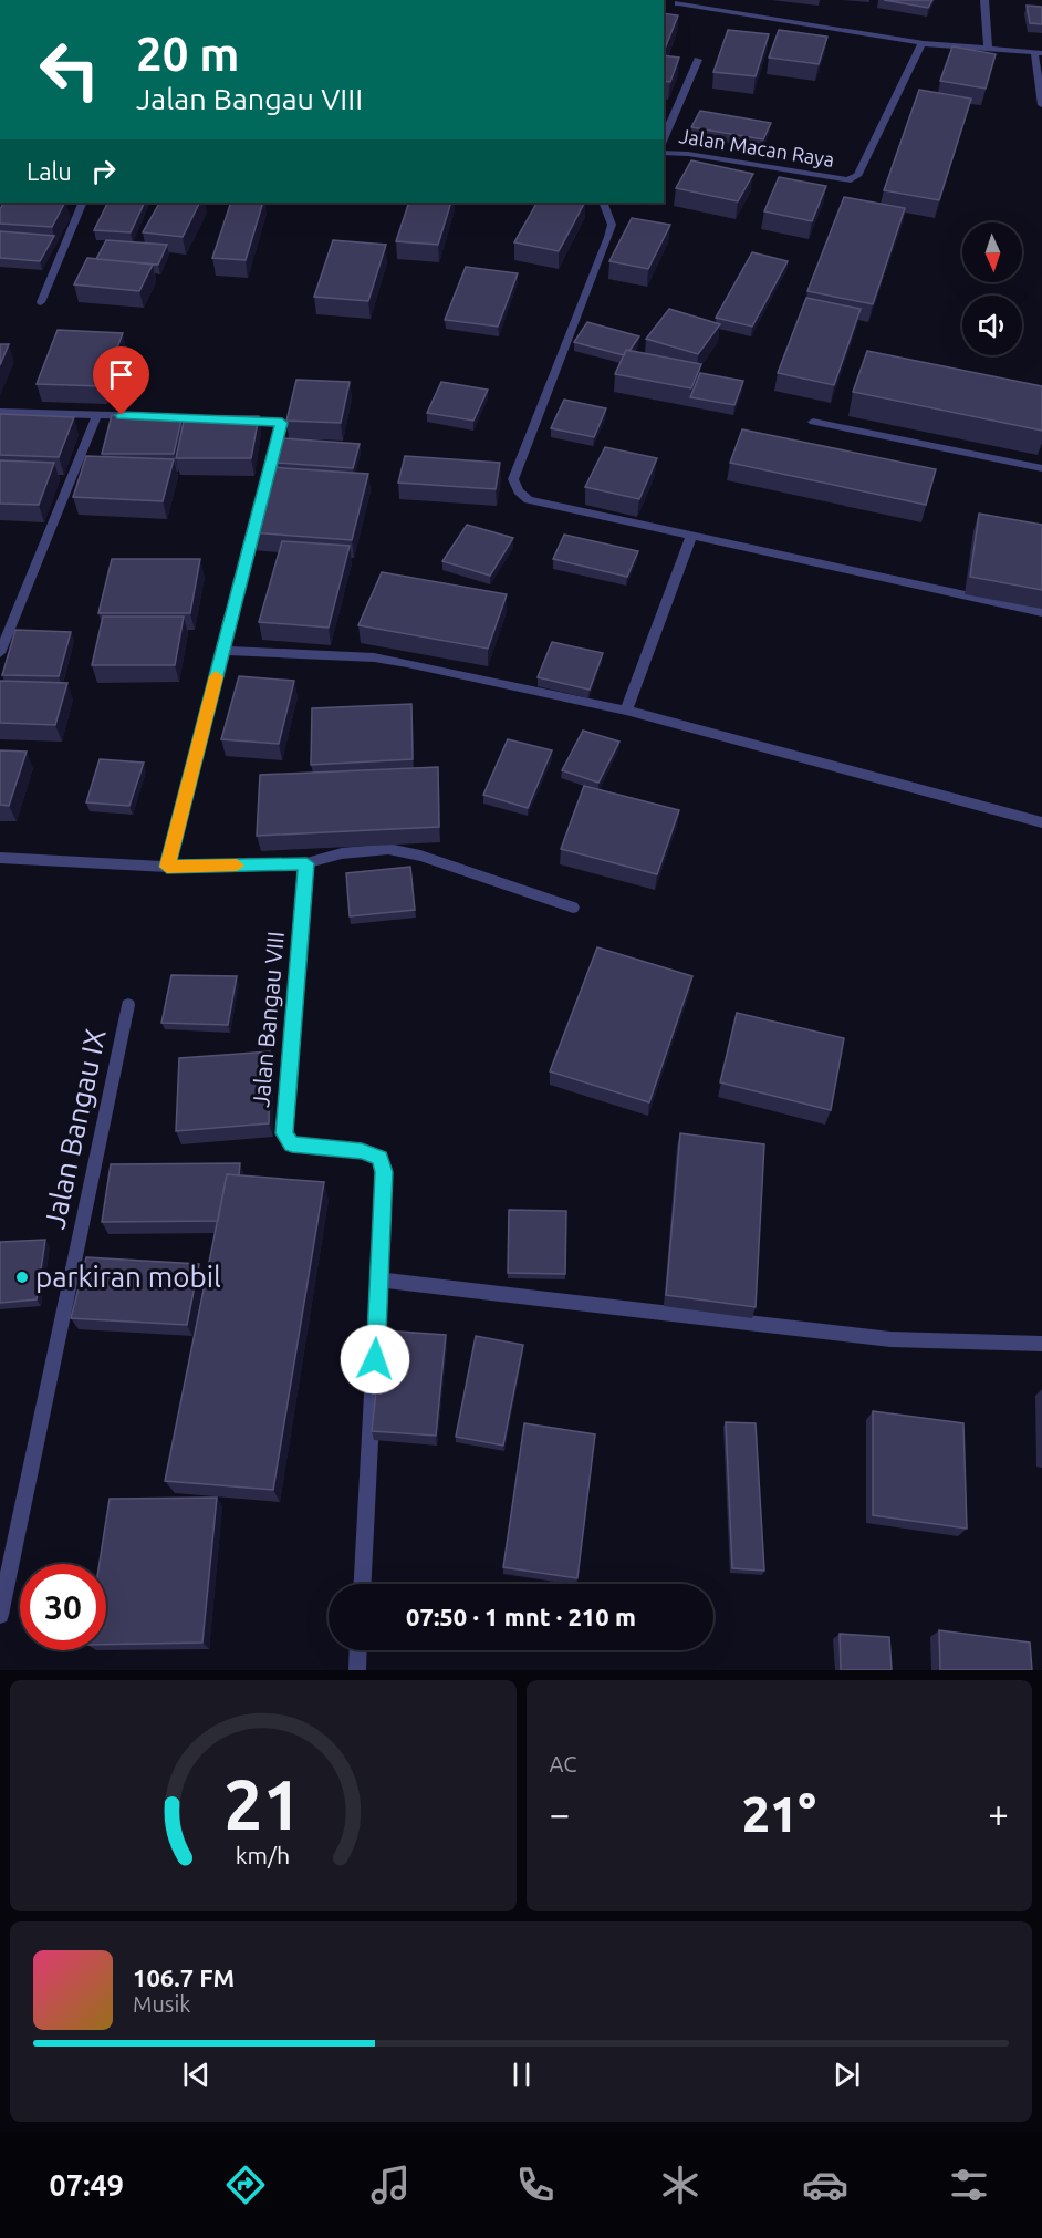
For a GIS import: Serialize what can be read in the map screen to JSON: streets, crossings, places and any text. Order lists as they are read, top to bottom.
{
  "streets": {
    "street": ["Jalan Macan Raya", "Jalan Bangau VIII", "Jalan Bangau IX"]
  },
  "places": ["parkiran mobil"],
  "north": "bottom",
  "page": {
    "turn": ["20 m", "Jalan Bangau VIII"],
    "then": "Lalu",
    "limit": "30",
    "trip": "07:50 · 1 mnt · 210 m",
    "tile": "AC",
    "heat": ["−", "21°", "+"],
    "song": ["106.7 FM", "Musik"],
    "tabs": "07:49",
    "gauge": ["21", "km/h"]
  }
}
